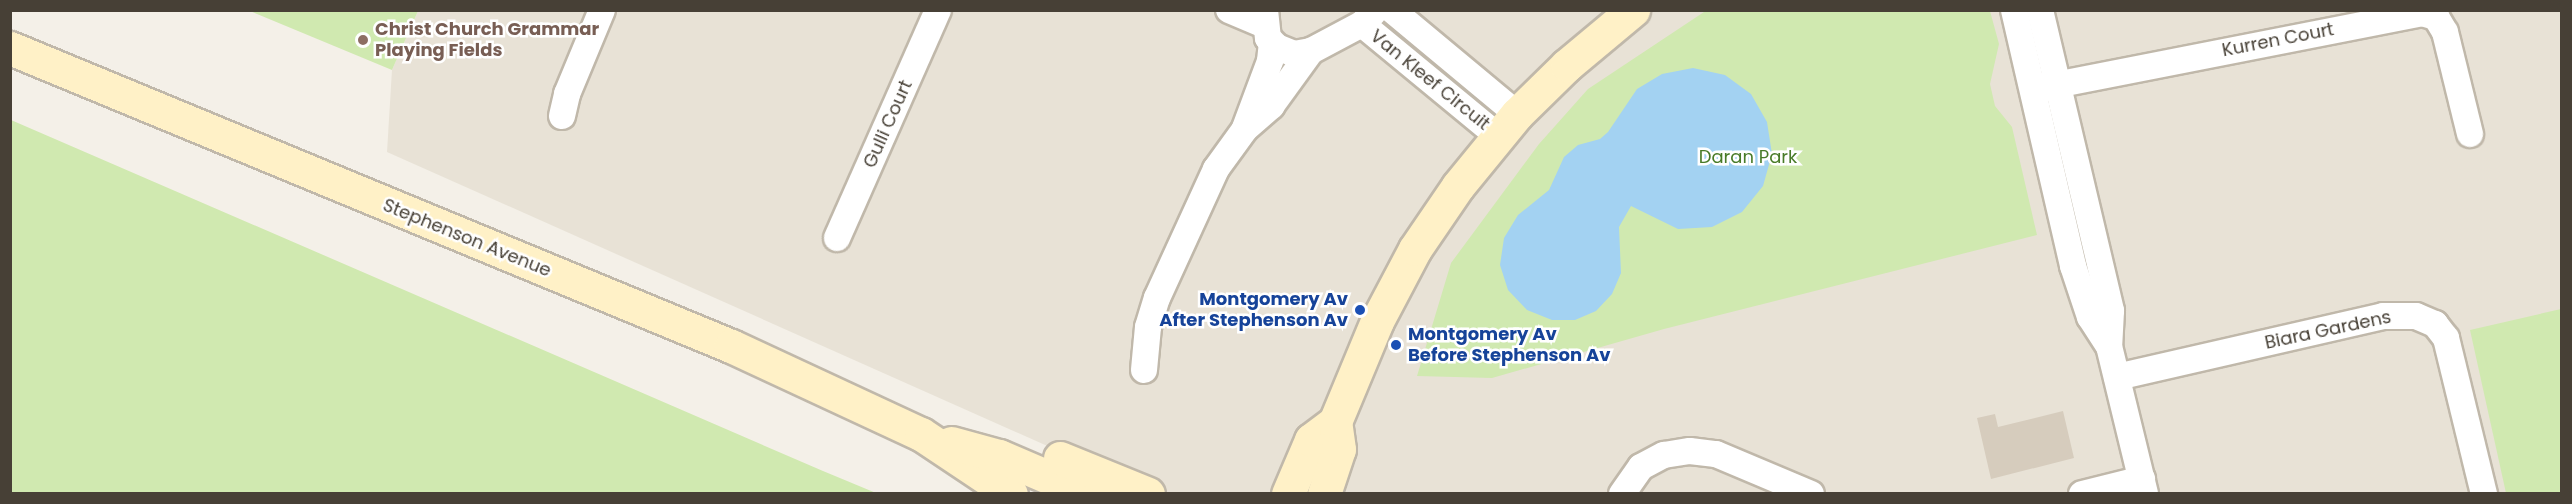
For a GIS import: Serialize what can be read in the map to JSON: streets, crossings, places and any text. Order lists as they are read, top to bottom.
{
  "streets": {
    "main road": ["Stephenson Avenue"],
    "street": [
      "Kurren Court",
      "Van Kleef Circuit",
      "Gulli Court",
      "Biara Gardens"
    ]
  },
  "parks": ["Daran Park"],
  "places": ["Christ Church Grammar Playing Fields", "Montgomery Av After Stephenson Av", "Montgomery Av Before Stephenson Av"]
}
